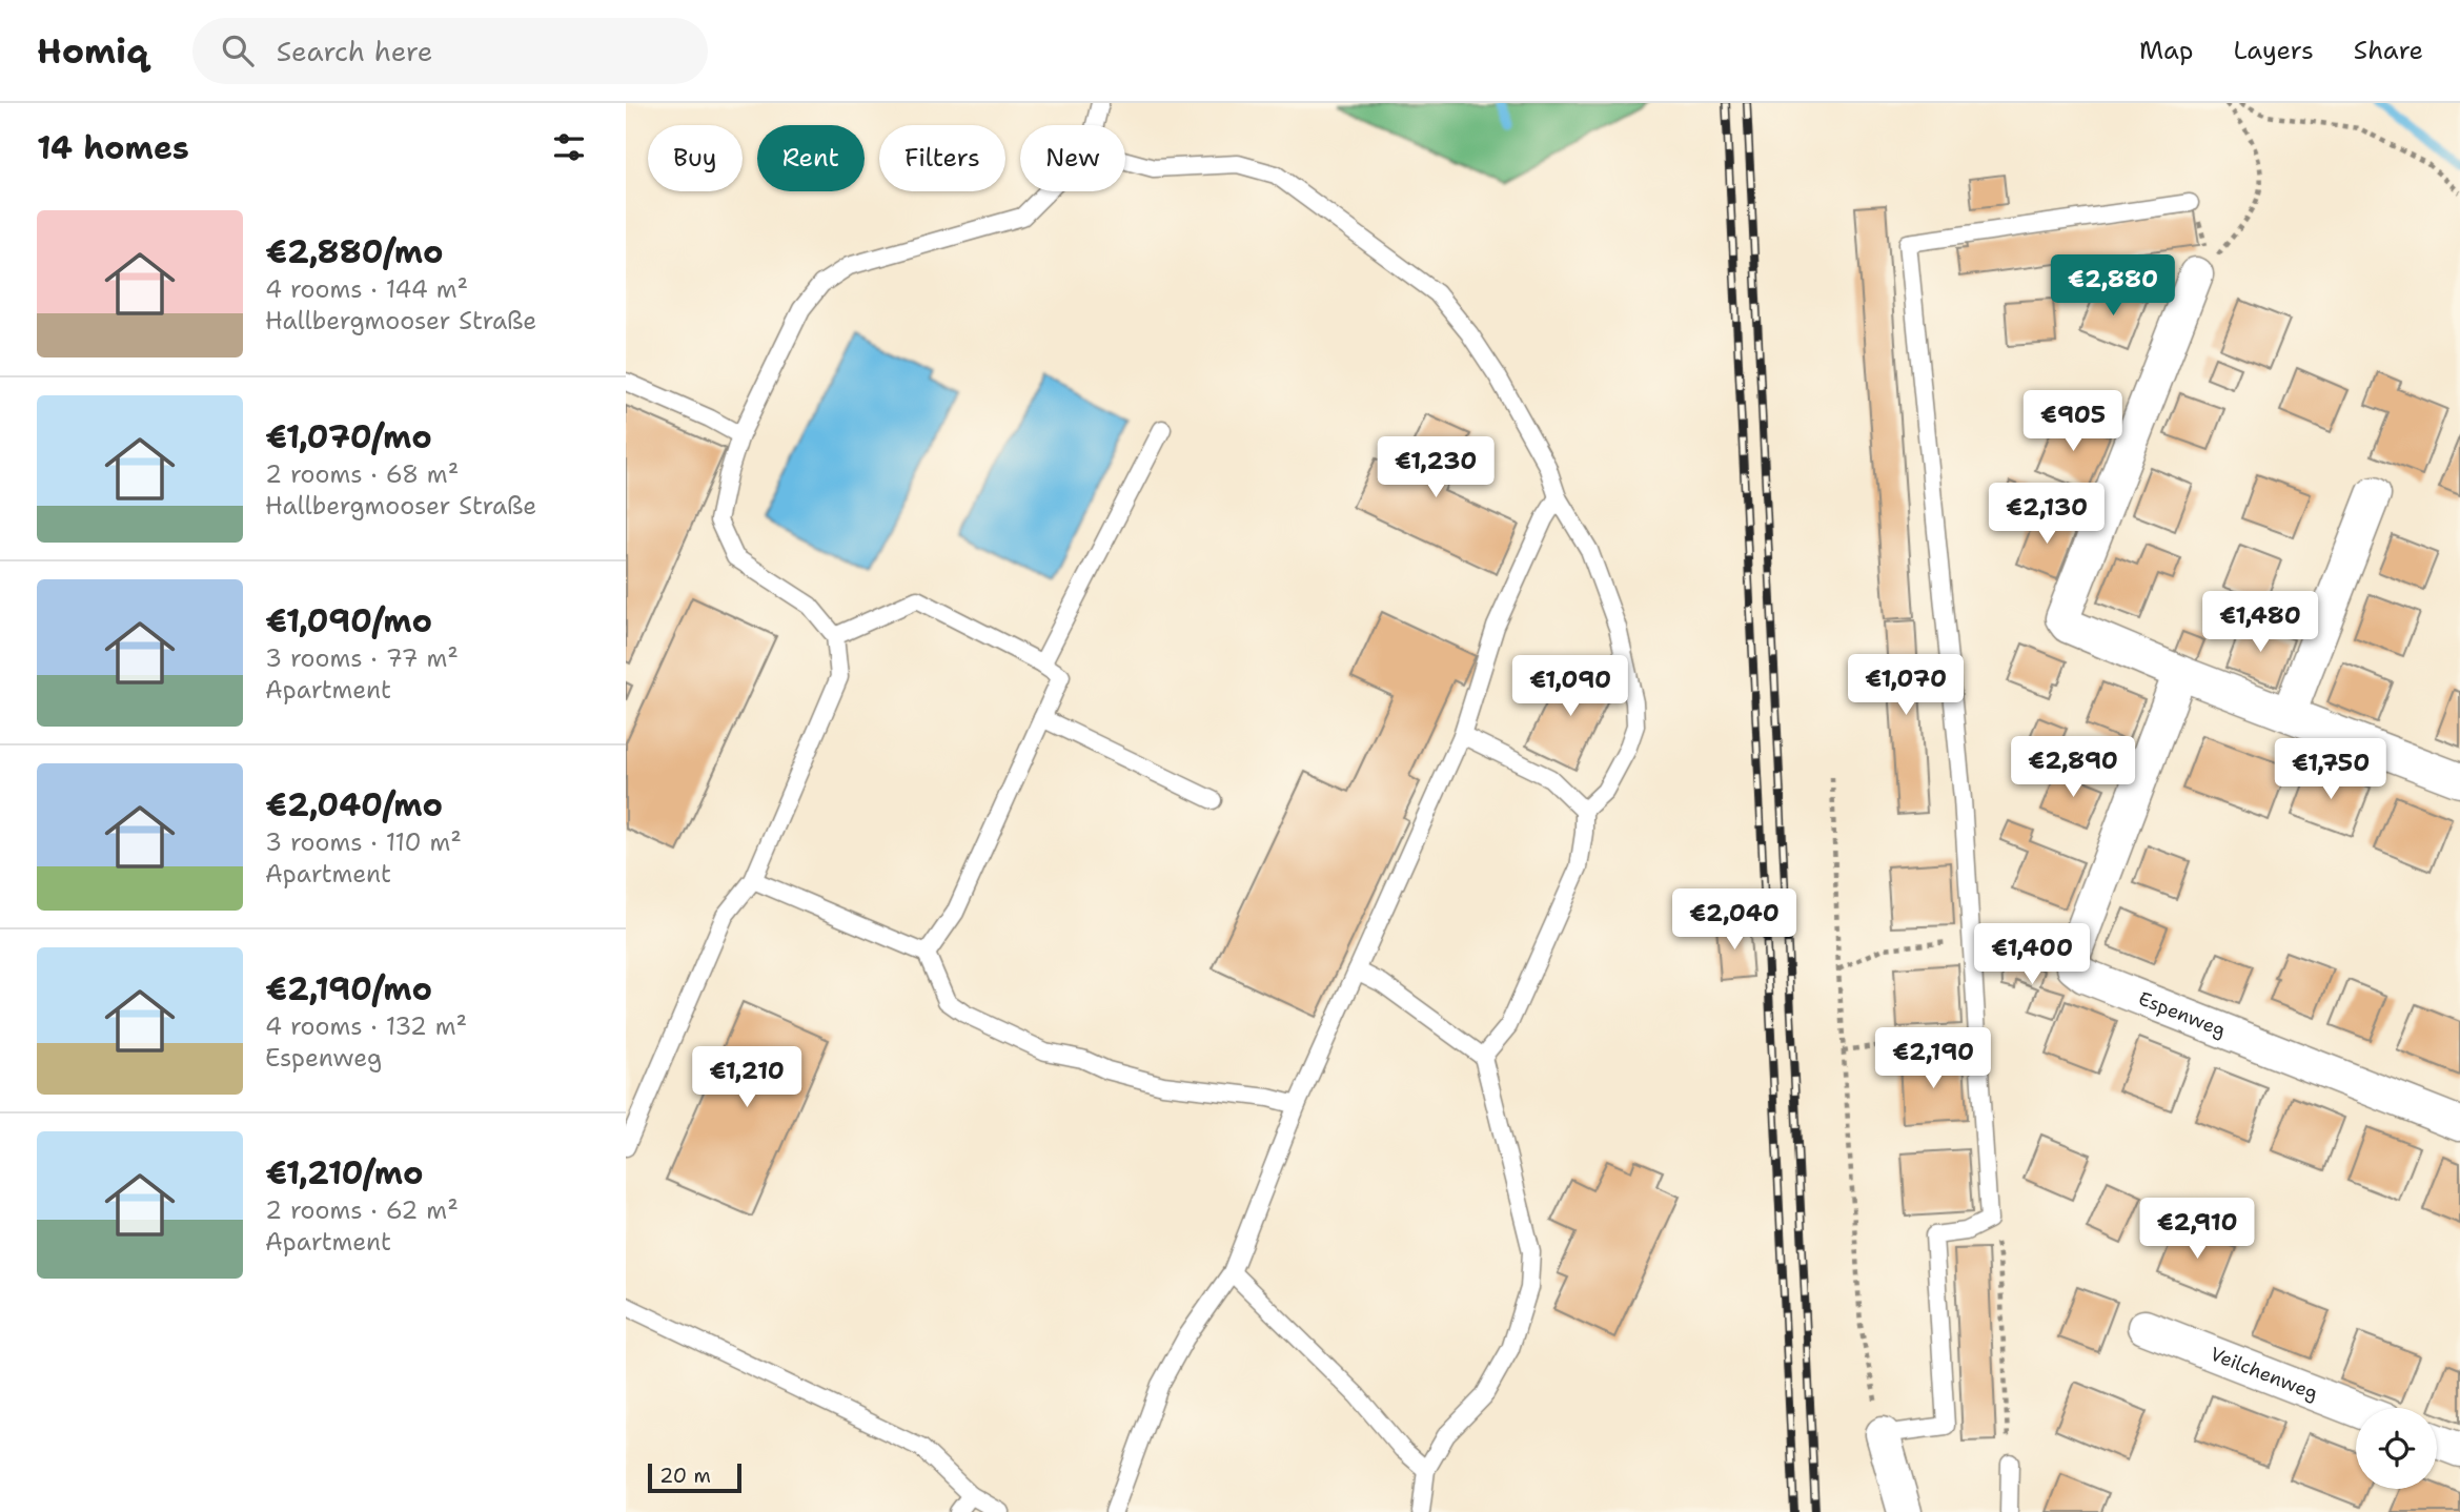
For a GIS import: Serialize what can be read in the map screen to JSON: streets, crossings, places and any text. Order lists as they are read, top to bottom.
{
  "streets": {
    "street": ["Espenweg", "Veilchenweg"]
  },
  "scale_bar": "20 m",
  "page": {
    "header": "Homiq",
    "search": "Search here",
    "nav": ["Map", "Layers", "Share"],
    "heading": "14 homes",
    "chip": [
      "Buy",
      "Rent",
      "Filters",
      "New"
    ],
    "list": [
      {
        "name": "€2,880/mo",
        "note": "4 rooms · 144 m² · Hallbergmooser Straße"
      },
      {
        "name": "€1,070/mo",
        "note": "2 rooms · 68 m² · Hallbergmooser Straße"
      },
      {
        "name": "€1,090/mo",
        "note": "3 rooms · 77 m² · Apartment"
      },
      {
        "name": "€2,040/mo",
        "note": "3 rooms · 110 m² · Apartment"
      },
      {
        "name": "€2,190/mo",
        "note": "4 rooms · 132 m² · Espenweg"
      },
      {
        "name": "€1,210/mo",
        "note": "2 rooms · 62 m² · Apartment"
      }
    ],
    "price": [
      "€2,880",
      "€905",
      "€1,230",
      "€2,130",
      "€1,480",
      "€1,070",
      "€1,090",
      "€2,890",
      "€1,750",
      "€2,040",
      "€1,400",
      "€2,190",
      "€1,210",
      "€2,910"
    ],
    "scale": "20 m"
  }
}
